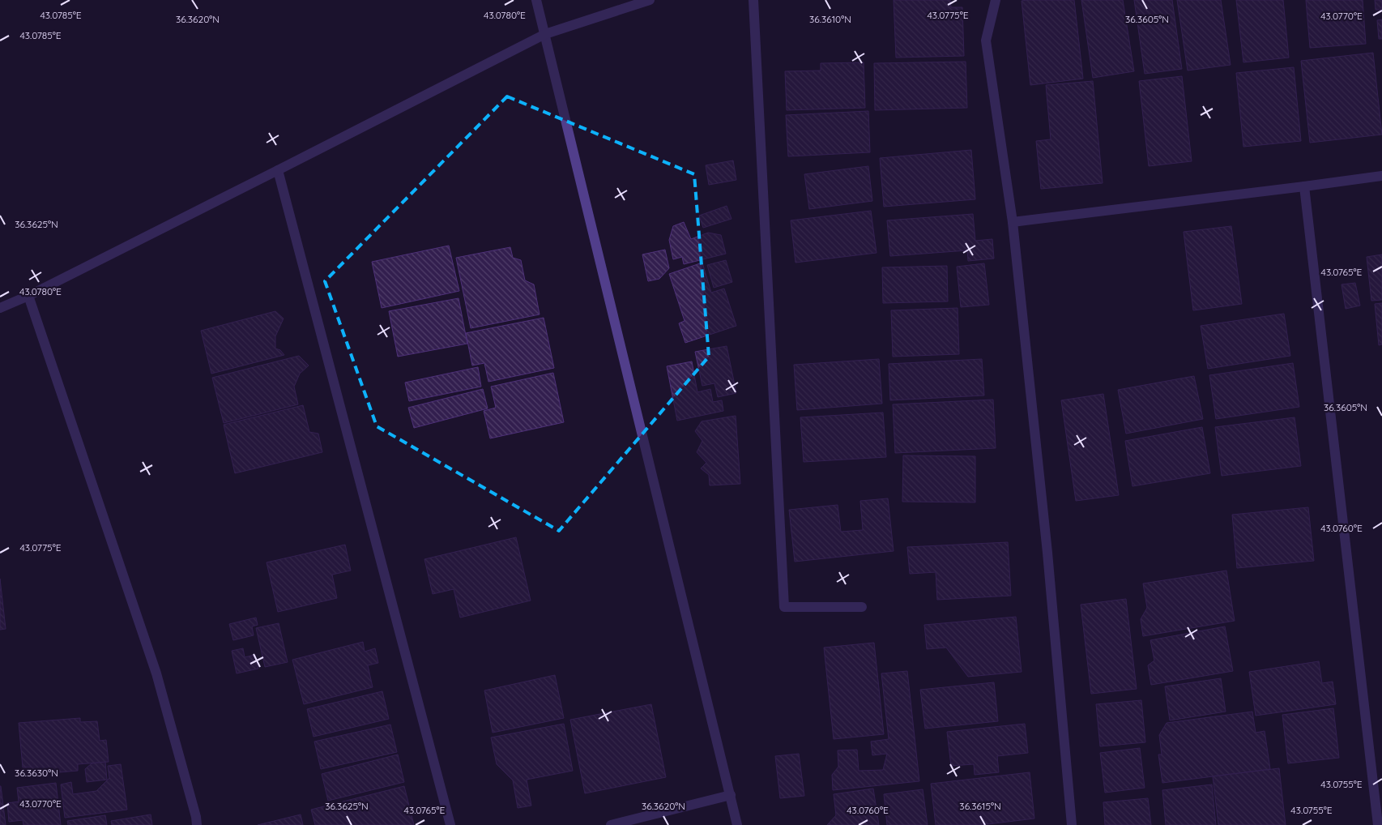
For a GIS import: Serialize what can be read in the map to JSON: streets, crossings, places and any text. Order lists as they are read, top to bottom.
{
  "coordinates": [
    "43.0785°E",
    "43.0780°E",
    "43.0775°E",
    "43.0770°E",
    "36.3620°N",
    "36.3610°N",
    "36.3605°N",
    "36.3625°N",
    "43.0765°E",
    "43.0760°E",
    "36.3630°N",
    "43.0755°E",
    "36.3615°N"
  ]
}
